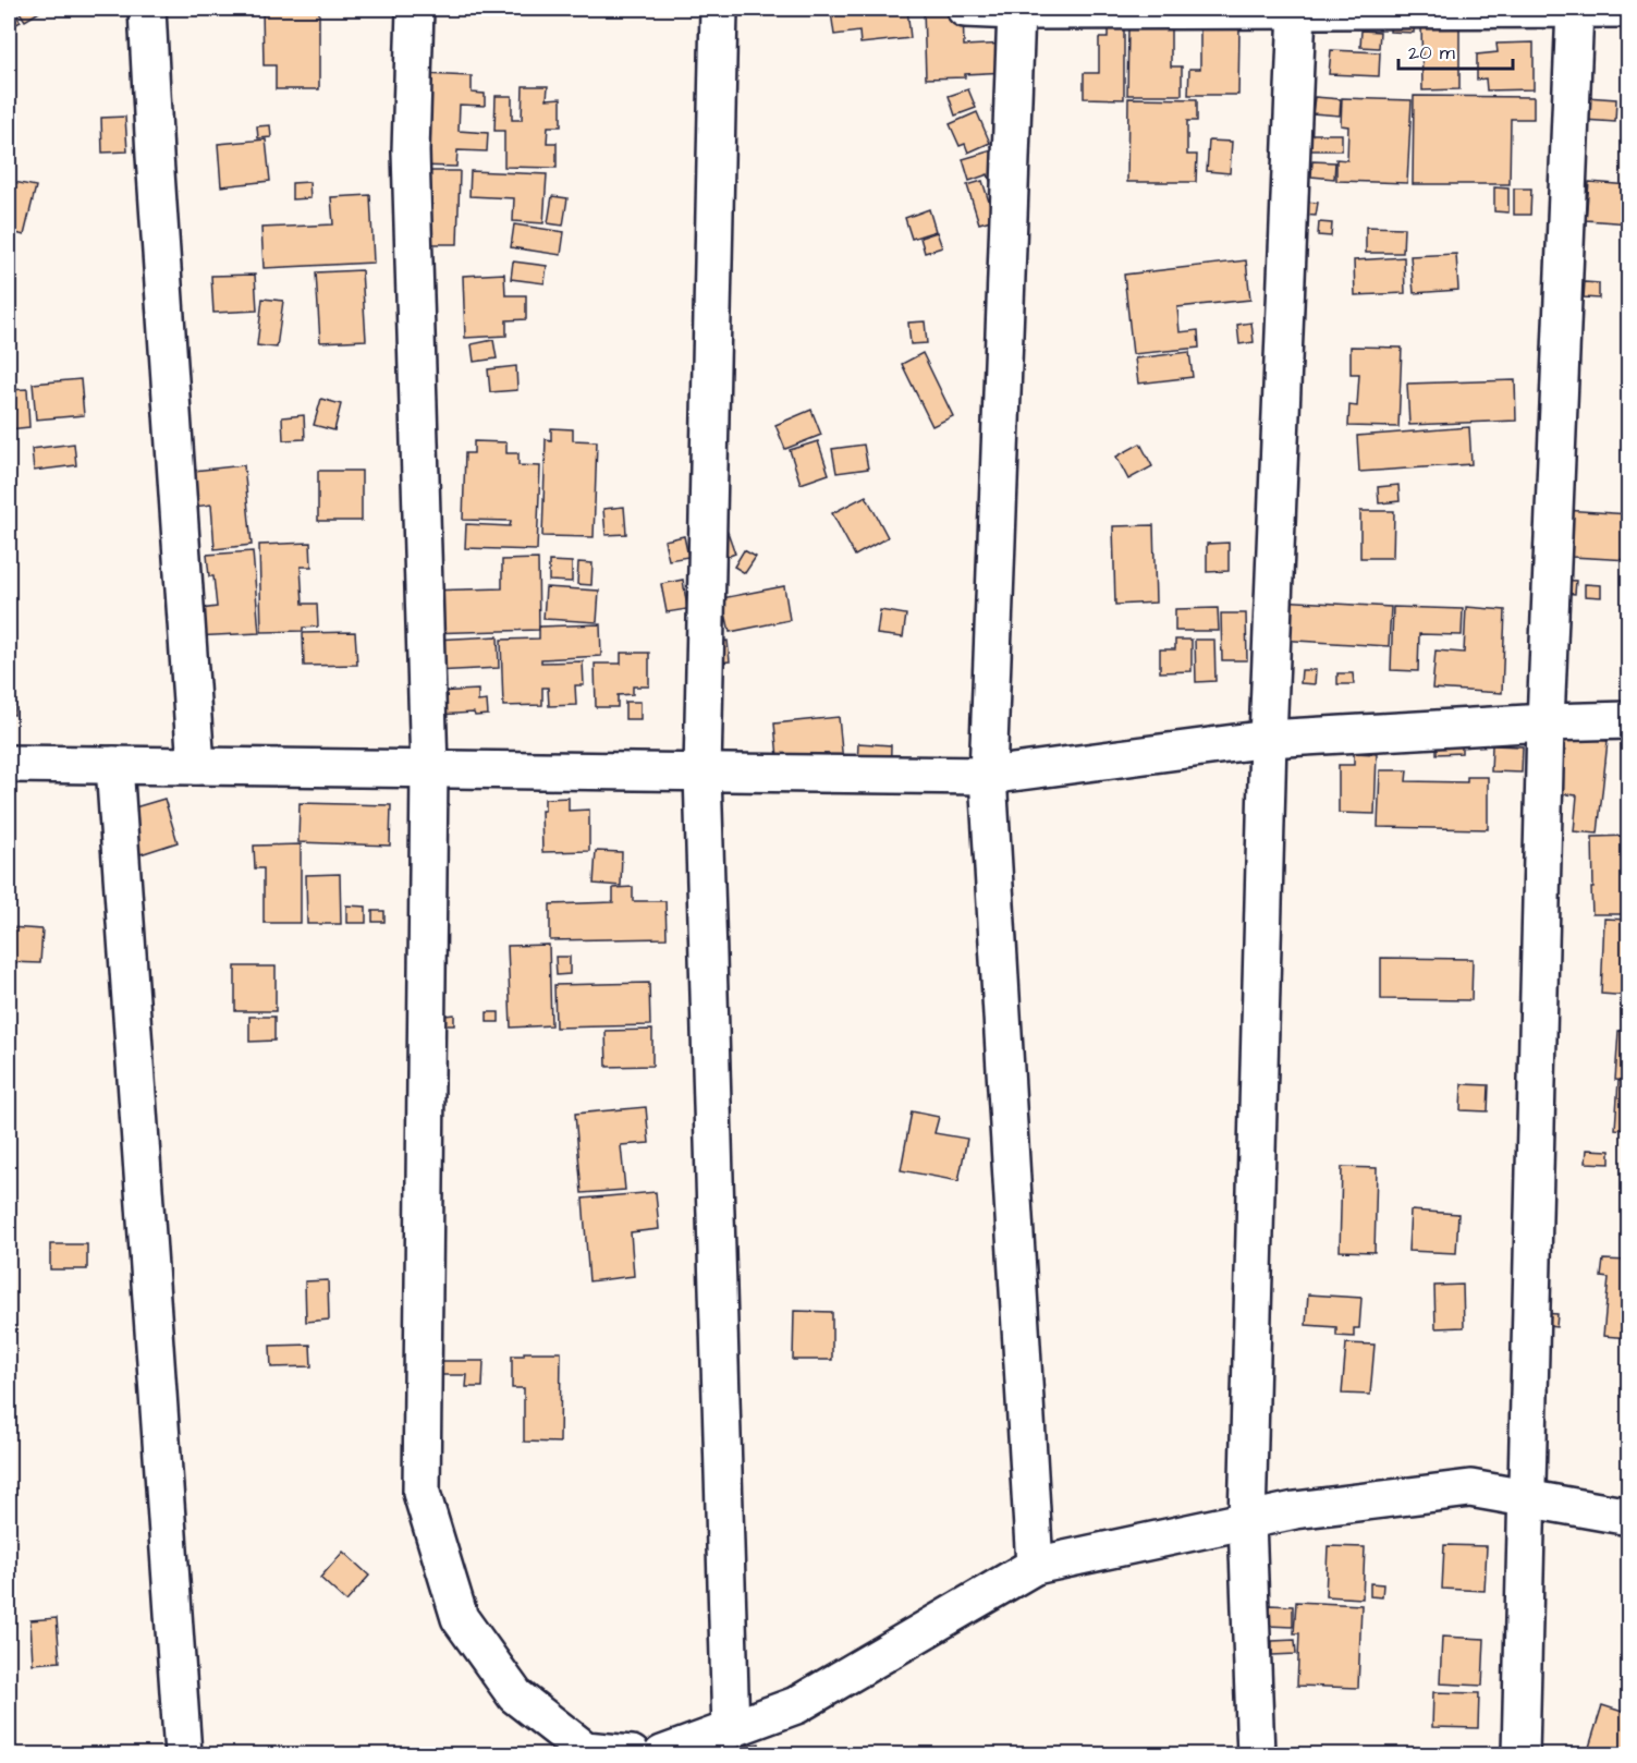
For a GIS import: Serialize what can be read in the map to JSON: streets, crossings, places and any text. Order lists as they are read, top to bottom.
{
  "scale_bar": "20 m"
}
